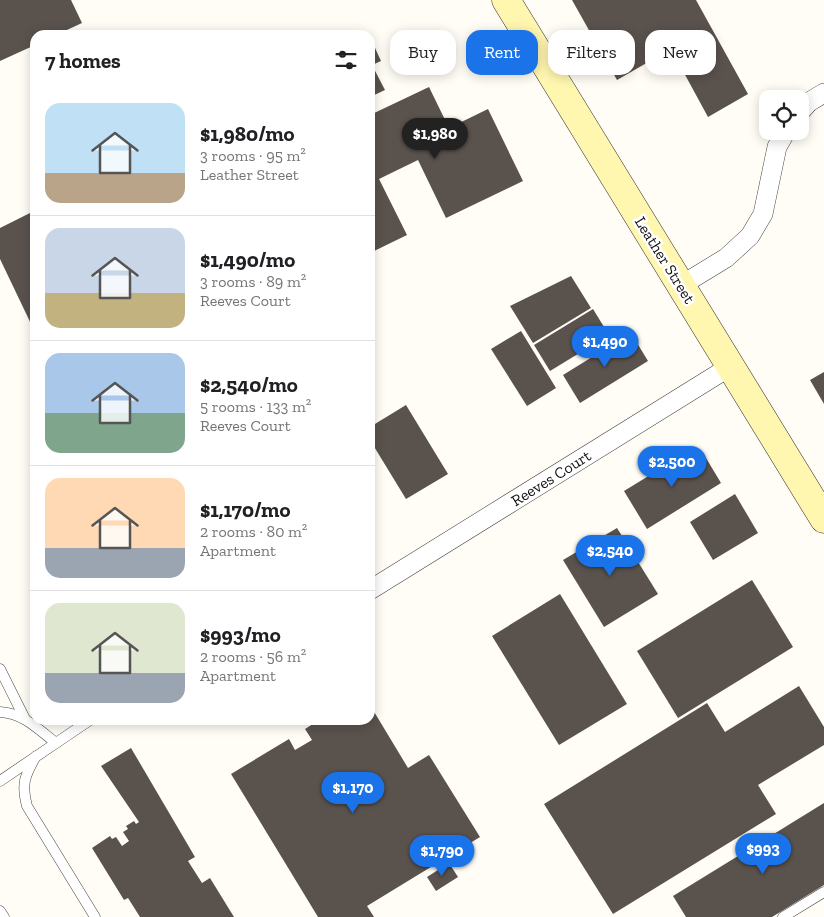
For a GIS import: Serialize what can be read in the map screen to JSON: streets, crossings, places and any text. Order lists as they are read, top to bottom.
{
  "streets": {
    "street": ["Leather Street", "Reeves Court"]
  },
  "crossings": [
    ["Leather Street", "Reeves Court"]
  ],
  "page": {
    "chip": [
      "Buy",
      "Rent",
      "Filters",
      "New"
    ],
    "heading": "7 homes",
    "list": [
      {
        "name": "$1,980/mo",
        "note": "3 rooms · 95 m² · Leather Street"
      },
      {
        "name": "$1,490/mo",
        "note": "3 rooms · 89 m² · Reeves Court"
      },
      {
        "name": "$2,540/mo",
        "note": "5 rooms · 133 m² · Reeves Court"
      },
      {
        "name": "$1,170/mo",
        "note": "2 rooms · 80 m² · Apartment"
      },
      {
        "name": "$993/mo",
        "note": "2 rooms · 56 m² · Apartment"
      }
    ],
    "price": [
      "$1,980",
      "$1,490",
      "$2,500",
      "$2,540",
      "$1,170",
      "$993",
      "$1,790"
    ]
  }
}
